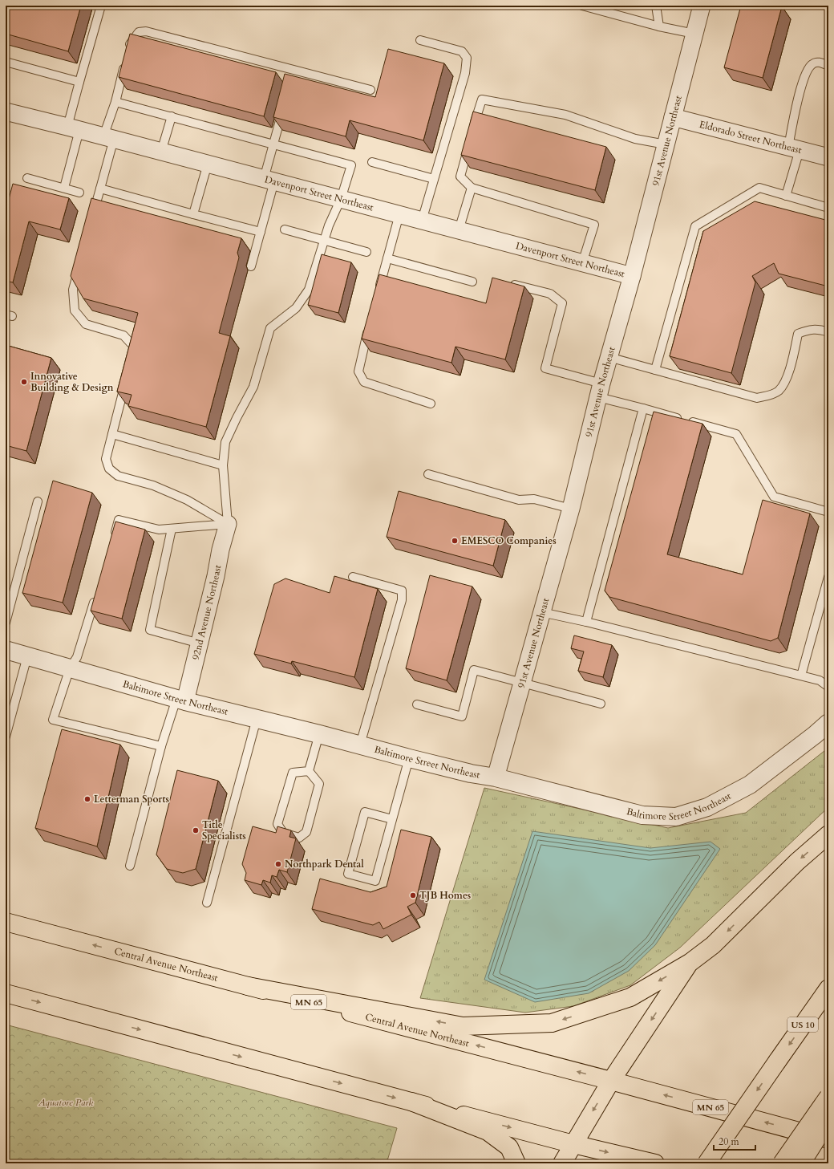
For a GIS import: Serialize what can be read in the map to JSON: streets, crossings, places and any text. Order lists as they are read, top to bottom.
{
  "streets": {
    "highway": ["Central Avenue Northeast", "MN 65", "US 10"],
    "street": [
      "Eldorado Street Northeast",
      "91st Avenue Northeast",
      "Davenport Street Northeast",
      "92nd Avenue Northeast",
      "Baltimore Street Northeast"
    ]
  },
  "crossings": [
    ["Eldorado Street Northeast", "91st Avenue Northeast"],
    ["91st Avenue Northeast", "Davenport Street Northeast"],
    ["91st Avenue Northeast", "Baltimore Street Northeast"],
    ["92nd Avenue Northeast", "Baltimore Street Northeast"]
  ],
  "parks": ["Aquatore Park"],
  "places": [
    "Innovative Building & Design",
    "EMESCO Companies",
    "Letterman Sports",
    "Title Specialists",
    "Northpark Dental",
    "TJB Homes"
  ],
  "scale_bar": "20 m"
}
